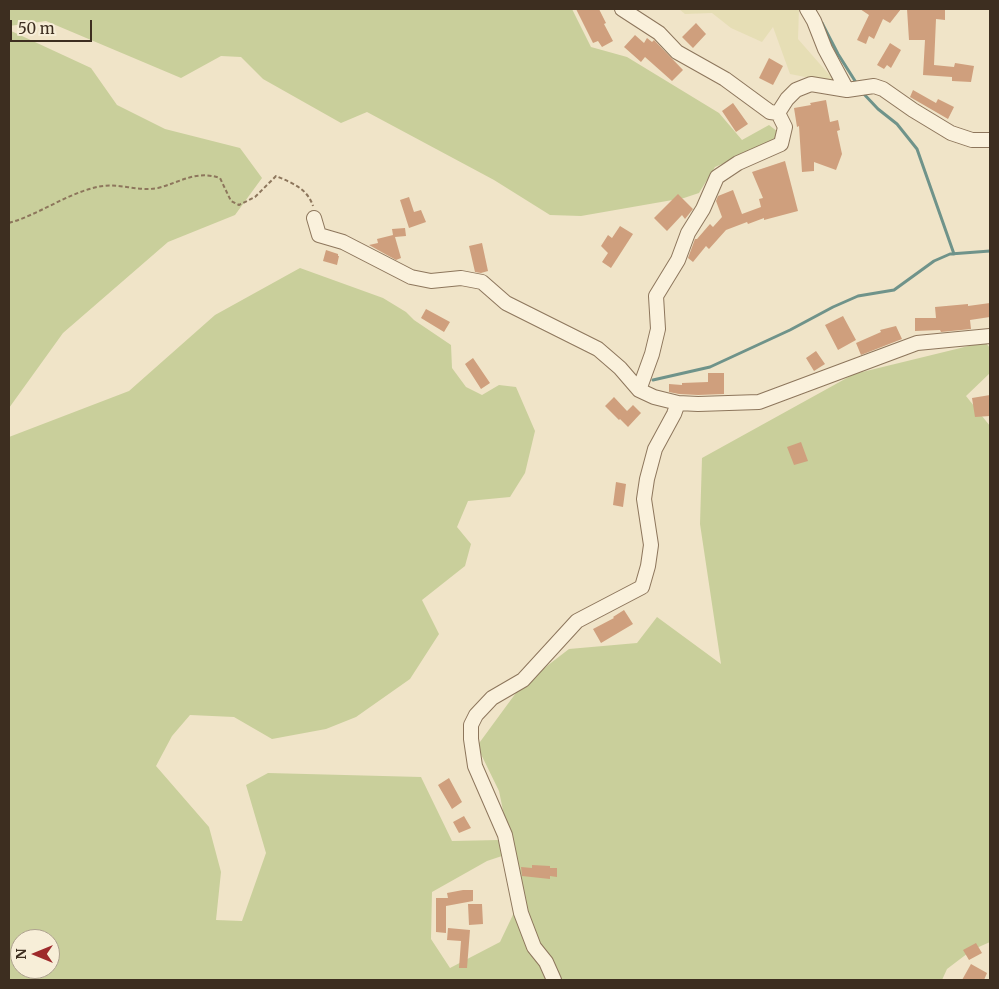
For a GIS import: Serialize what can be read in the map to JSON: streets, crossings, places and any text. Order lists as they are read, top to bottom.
{
  "scale_bar": "50 m",
  "north": "left"
}
